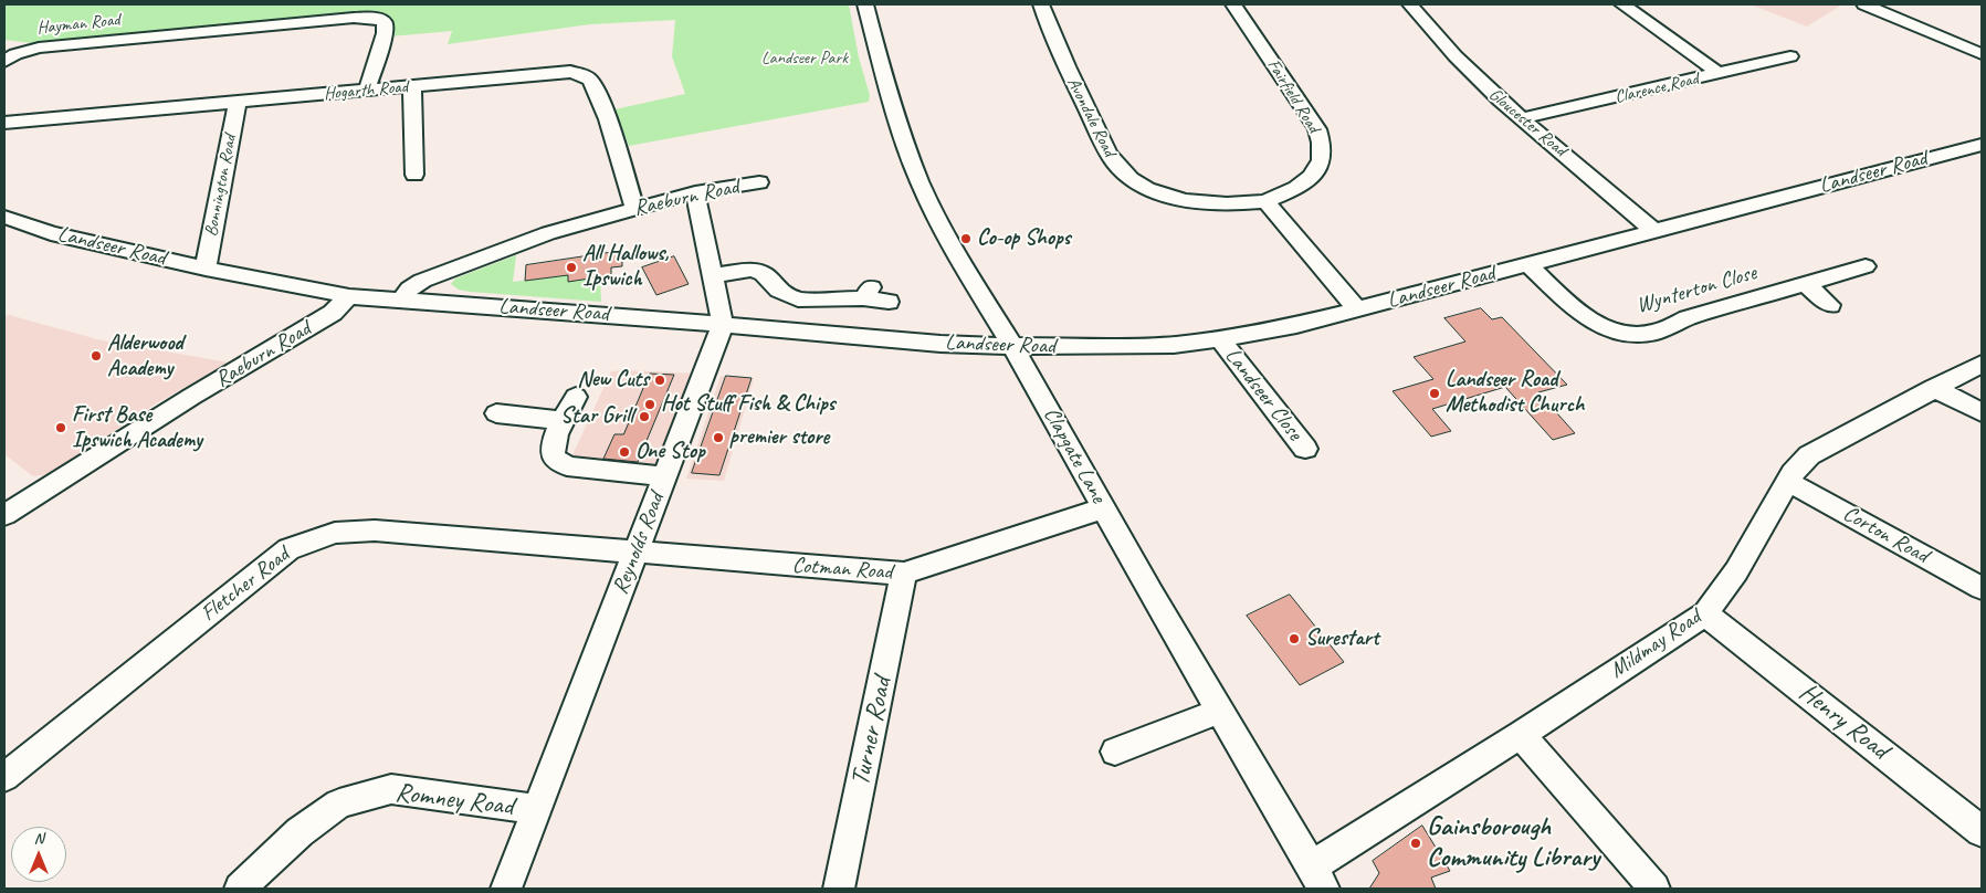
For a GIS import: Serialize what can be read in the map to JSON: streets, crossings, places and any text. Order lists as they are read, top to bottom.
{
  "streets": {
    "street": [
      "Hayman Road",
      "Clarence Road",
      "Hogarth Road",
      "Fairfield Road",
      "Avondale Road",
      "Gloucester Road",
      "Landseer Road",
      "Bonnington Road",
      "Raeburn Road",
      "Wynterton Close",
      "Landseer Close",
      "Clapgate Lane",
      "Corton Road",
      "Reynolds Road",
      "Cotman Road",
      "Fletcher Road",
      "Mildmay Road",
      "Henry Road",
      "Turner Road",
      "Romney Road"
    ]
  },
  "crossings": [
    ["Hayman Road", "Hogarth Road"],
    ["Clarence Road", "Gloucester Road"],
    ["Hogarth Road", "Bonnington Road"],
    ["Hogarth Road", "Raeburn Road"],
    ["Fairfield Road", "Avondale Road"],
    ["Gloucester Road", "Landseer Road"],
    ["Landseer Road", "Bonnington Road"],
    ["Landseer Road", "Raeburn Road"],
    ["Landseer Road", "Wynterton Close"],
    ["Landseer Road", "Landseer Close"],
    ["Landseer Road", "Clapgate Lane"],
    ["Landseer Road", "Reynolds Road"],
    ["Clapgate Lane", "Cotman Road"],
    ["Clapgate Lane", "Mildmay Road"],
    ["Corton Road", "Mildmay Road"],
    ["Reynolds Road", "Cotman Road"],
    ["Reynolds Road", "Fletcher Road"],
    ["Reynolds Road", "Romney Road"],
    ["Cotman Road", "Fletcher Road"],
    ["Cotman Road", "Turner Road"],
    ["Mildmay Road", "Henry Road"]
  ],
  "parks": ["Landseer Park"],
  "places": [
    "Co-op Shops",
    "All Hallows, Ipswich",
    "Alderwood Academy",
    "New Cuts",
    "Landseer Road Methodist Church",
    "Hot Stuff Fish & Chips",
    "Star Grill",
    "First Base Ipswich Academy",
    "premier store",
    "One Stop",
    "Surestart",
    "Gainsborough Community Library"
  ],
  "north": "top"
}
